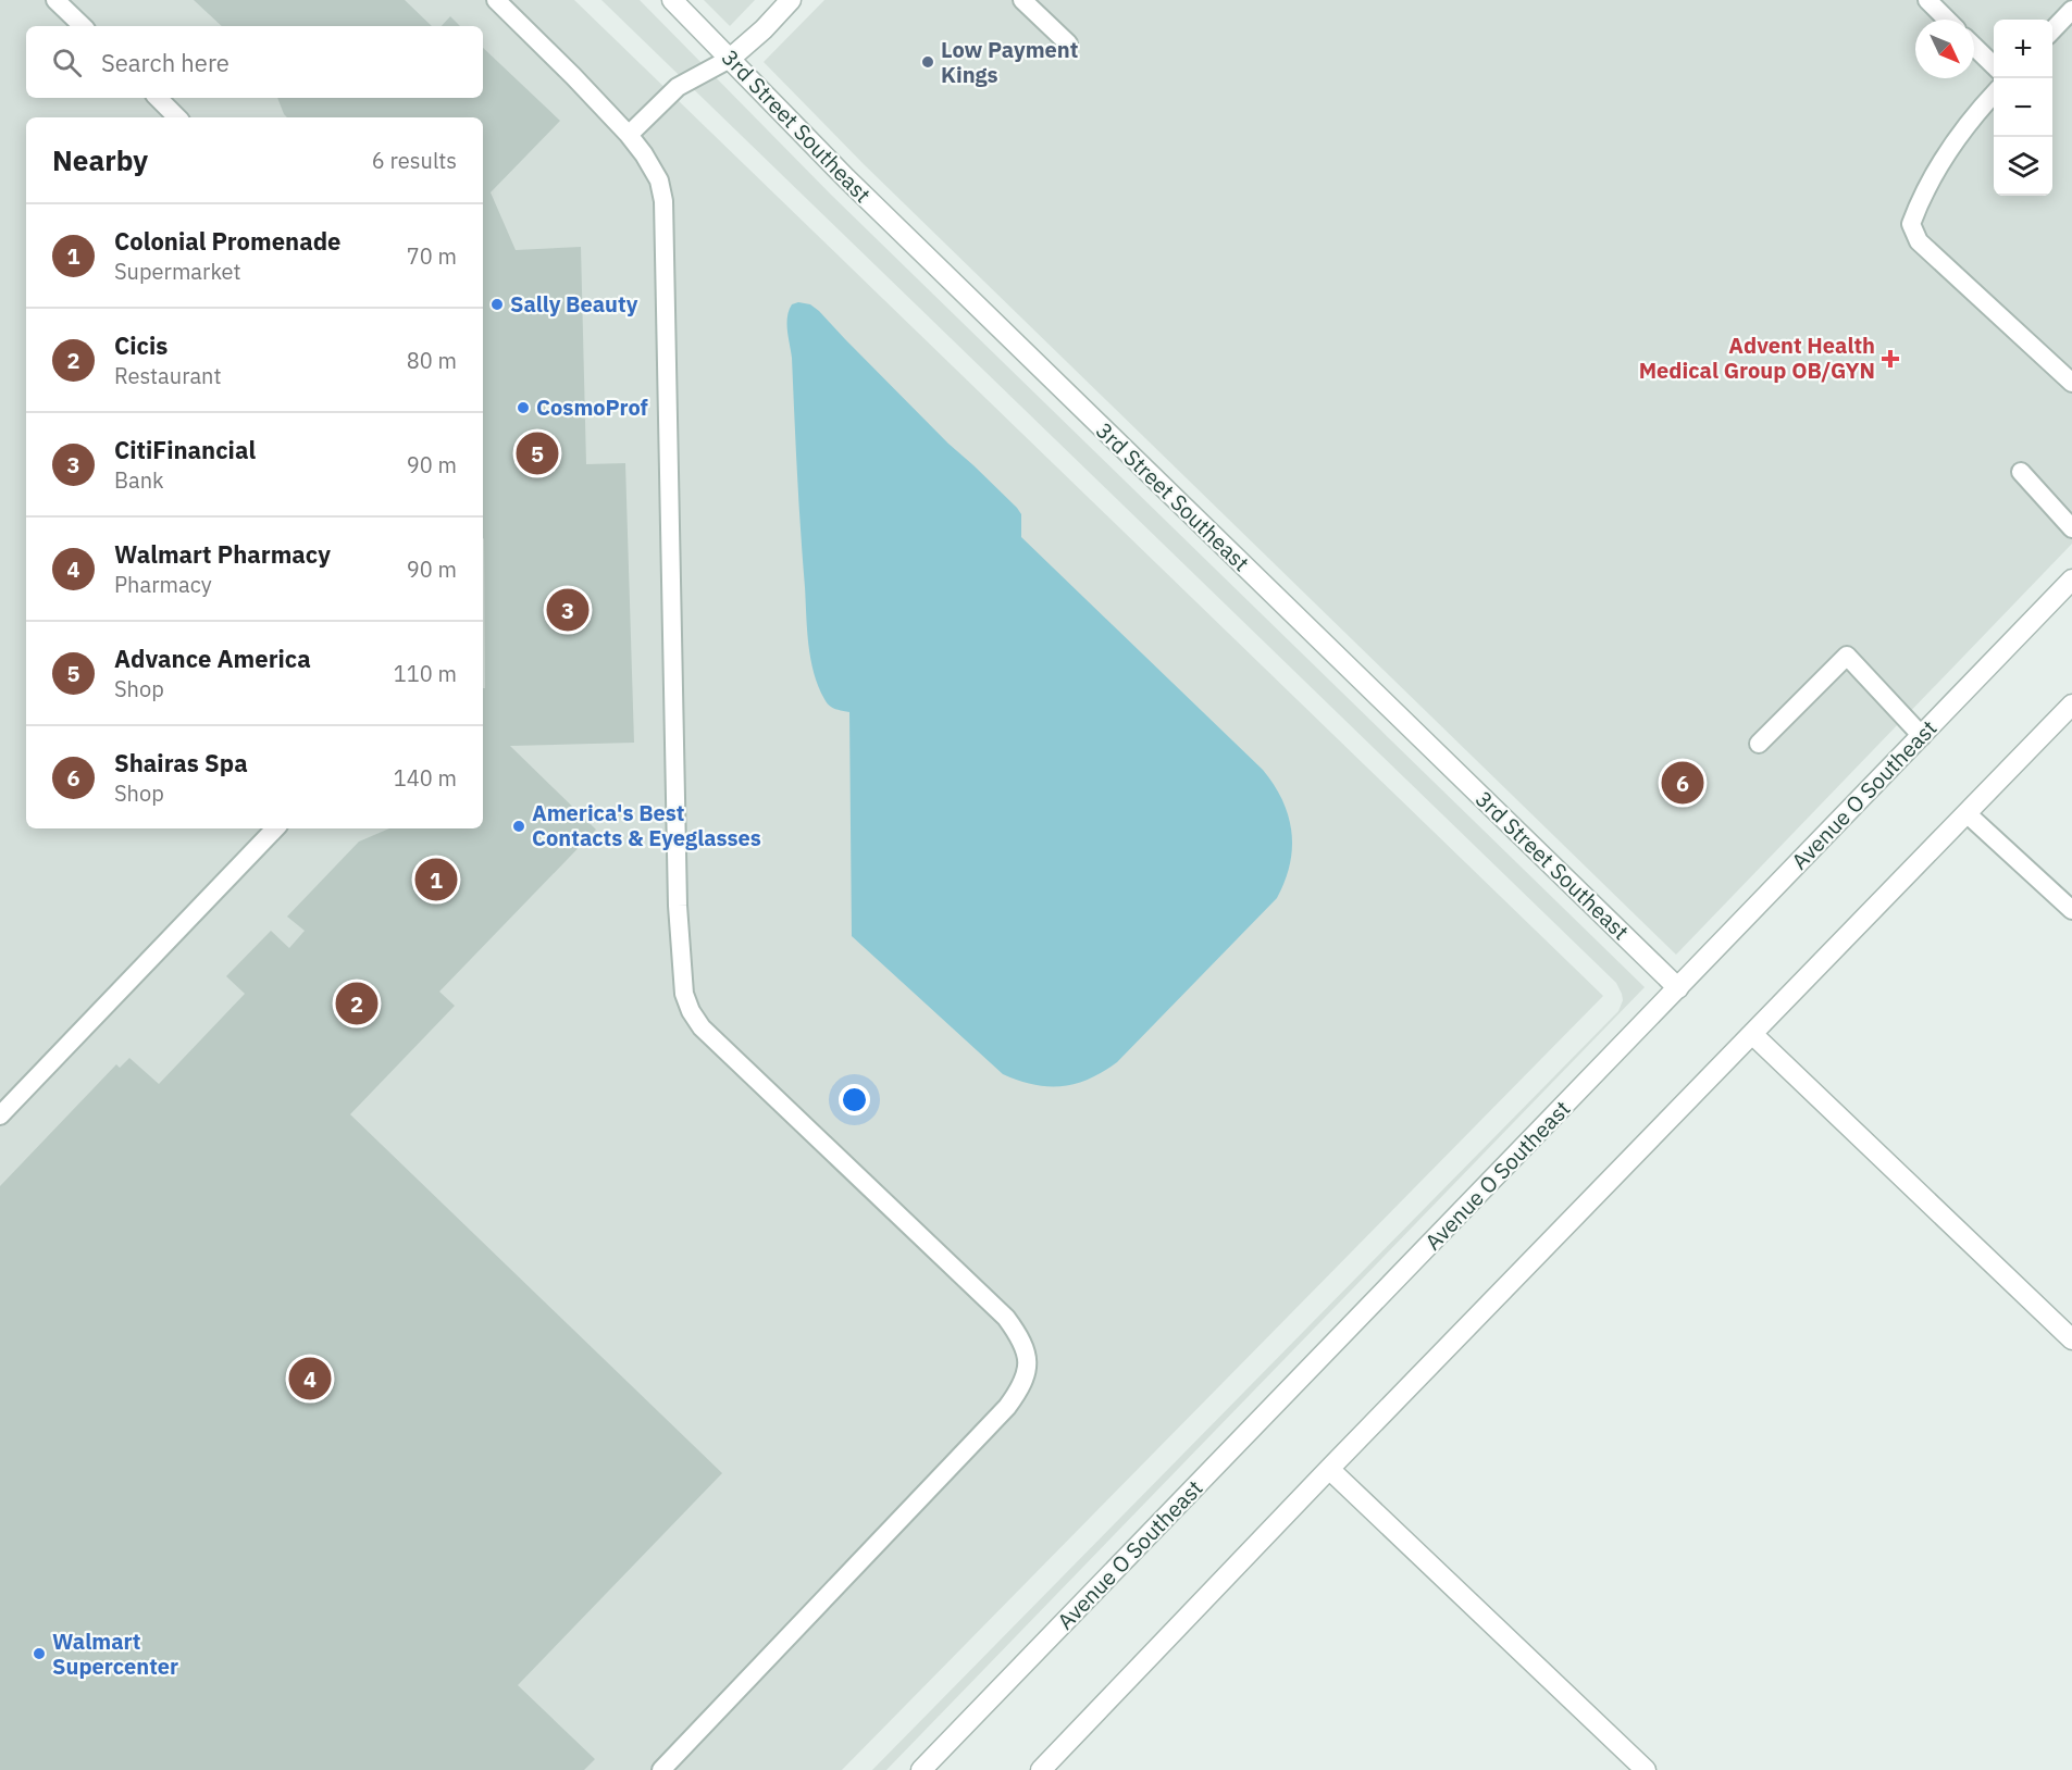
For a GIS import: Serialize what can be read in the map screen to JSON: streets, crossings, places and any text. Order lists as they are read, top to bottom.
{
  "streets": {
    "street": ["3rd Street Southeast", "Avenue O Southeast"]
  },
  "crossings": [
    ["3rd Street Southeast", "Avenue O Southeast"]
  ],
  "places": {
    "other": [
      "Low Payment Kings",
      "Sally Beauty",
      "CosmoProf",
      "America's Best Contacts & Eyeglasses",
      "Walmart Supercenter"
    ],
    "health": ["Advent Health Medical Group OB/GYN"]
  },
  "north": "bottom right",
  "page": {
    "map_buttons": ["+", "−"],
    "search": "Search here",
    "heading": ["Nearby", "6 results"],
    "list": [
      {
        "mark": "1",
        "name": "Colonial Promenade",
        "note": "Supermarket",
        "value": "70 m"
      },
      {
        "mark": "2",
        "name": "Cicis",
        "note": "Restaurant",
        "value": "80 m"
      },
      {
        "mark": "3",
        "name": "CitiFinancial",
        "note": "Bank",
        "value": "90 m"
      },
      {
        "mark": "4",
        "name": "Walmart Pharmacy",
        "note": "Pharmacy",
        "value": "90 m"
      },
      {
        "mark": "5",
        "name": "Advance America",
        "note": "Shop",
        "value": "110 m"
      },
      {
        "mark": "6",
        "name": "Shairas Spa",
        "note": "Shop",
        "value": "140 m"
      }
    ],
    "pins": [
      "5",
      "3",
      "6",
      "1",
      "2",
      "4"
    ]
  }
}
